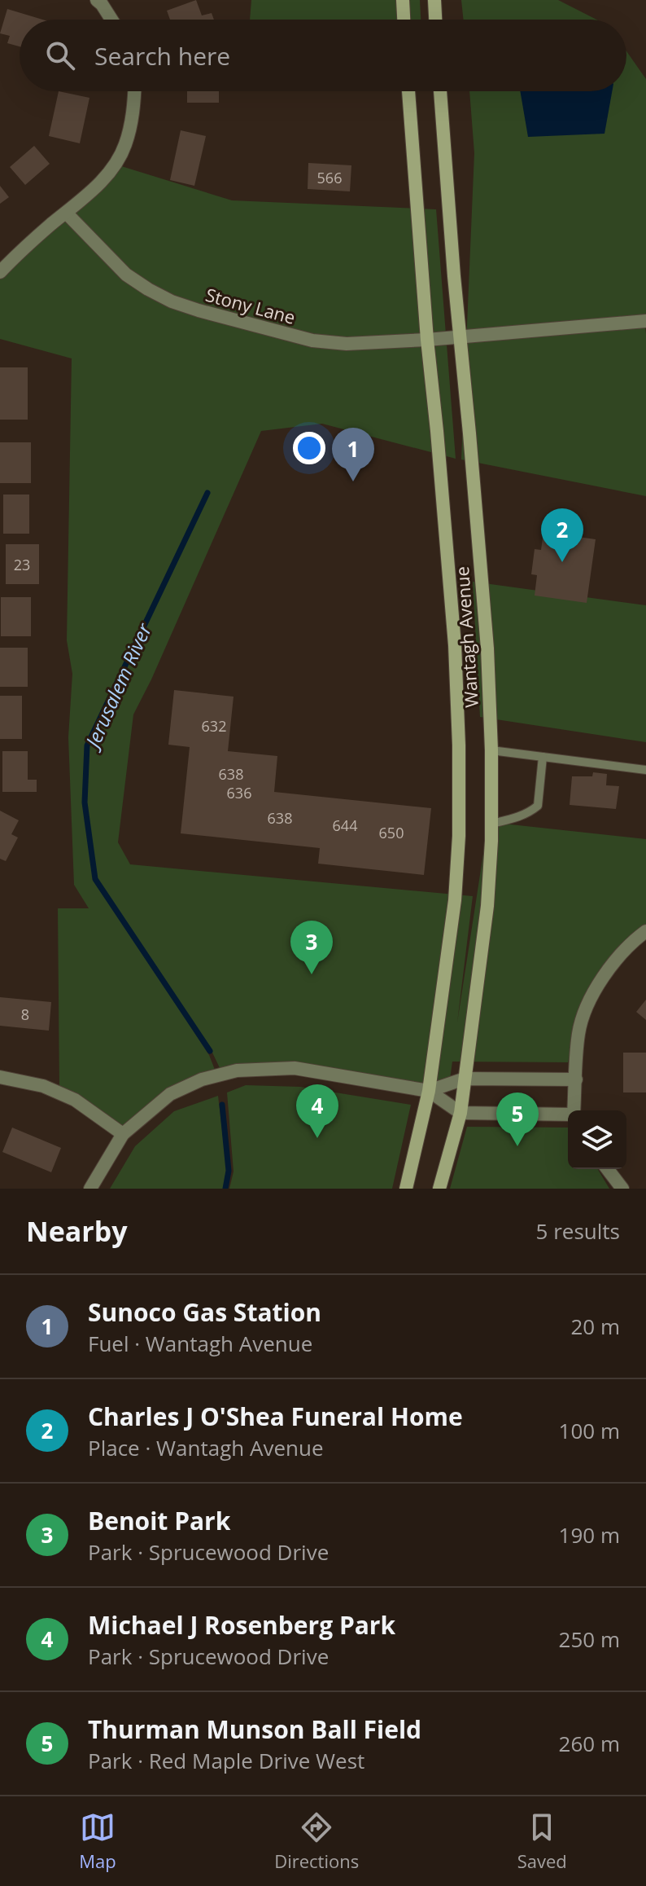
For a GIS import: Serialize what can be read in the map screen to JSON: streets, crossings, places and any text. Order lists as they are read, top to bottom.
{
  "streets": {
    "main road": ["Wantagh Avenue"],
    "street": ["Stony Lane"]
  },
  "crossings": [
    ["Stony Lane", "Wantagh Avenue"]
  ],
  "water": ["Jerusalem River"],
  "house_numbers": [
    "566",
    "23",
    "632",
    "638",
    "636",
    "638",
    "644",
    "650",
    "8"
  ],
  "page": {
    "search": "Search here",
    "pins": [
      "1",
      "2",
      "3",
      "4",
      "5"
    ],
    "heading": ["Nearby", "5 results"],
    "list": [
      {
        "mark": "1",
        "name": "Sunoco Gas Station",
        "note": "Fuel · Wantagh Avenue",
        "value": "20 m"
      },
      {
        "mark": "2",
        "name": "Charles J O'Shea Funeral Home",
        "note": "Place · Wantagh Avenue",
        "value": "100 m"
      },
      {
        "mark": "3",
        "name": "Benoit Park",
        "note": "Park · Sprucewood Drive",
        "value": "190 m"
      },
      {
        "mark": "4",
        "name": "Michael J Rosenberg Park",
        "note": "Park · Sprucewood Drive",
        "value": "250 m"
      },
      {
        "mark": "5",
        "name": "Thurman Munson Ball Field",
        "note": "Park · Red Maple Drive West",
        "value": "260 m"
      }
    ],
    "nav": ["Map", "Directions", "Saved"]
  }
}
